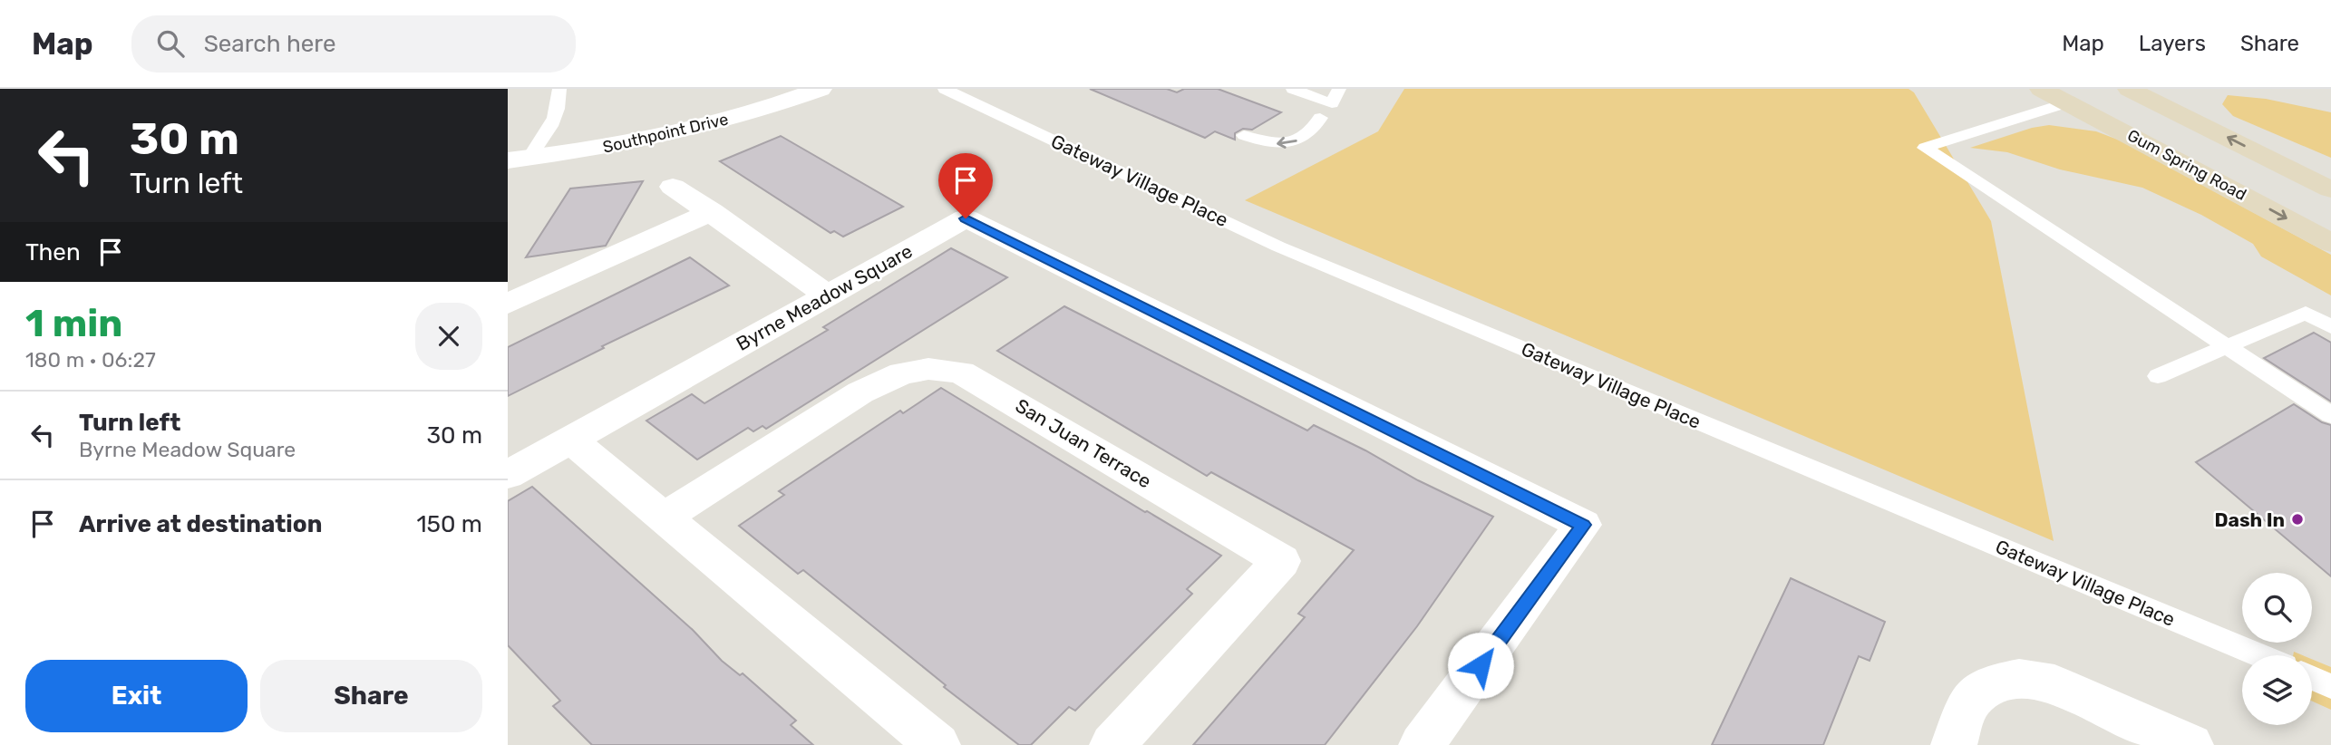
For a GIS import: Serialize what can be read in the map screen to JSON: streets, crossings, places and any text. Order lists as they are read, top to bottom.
{
  "streets": {
    "main road": ["Gum Spring Road"],
    "street": ["Southpoint Drive", "Byrne Meadow Square", "San Juan Terrace"],
    "lane": ["Gateway Village Place"]
  },
  "places": ["Dash In"],
  "page": {
    "header": "Map",
    "search": "Search here",
    "nav": ["Map", "Layers", "Share"],
    "turn": ["30 m", "Turn left"],
    "then": "Then",
    "heading": ["1 min", "180 m · 06:27"],
    "list": [
      {
        "name": "Turn left",
        "note": "Byrne Meadow Square",
        "value": "30 m"
      },
      {
        "name": "Arrive at destination",
        "value": "150 m"
      }
    ],
    "buttons": ["Exit", "Share"]
  }
}
